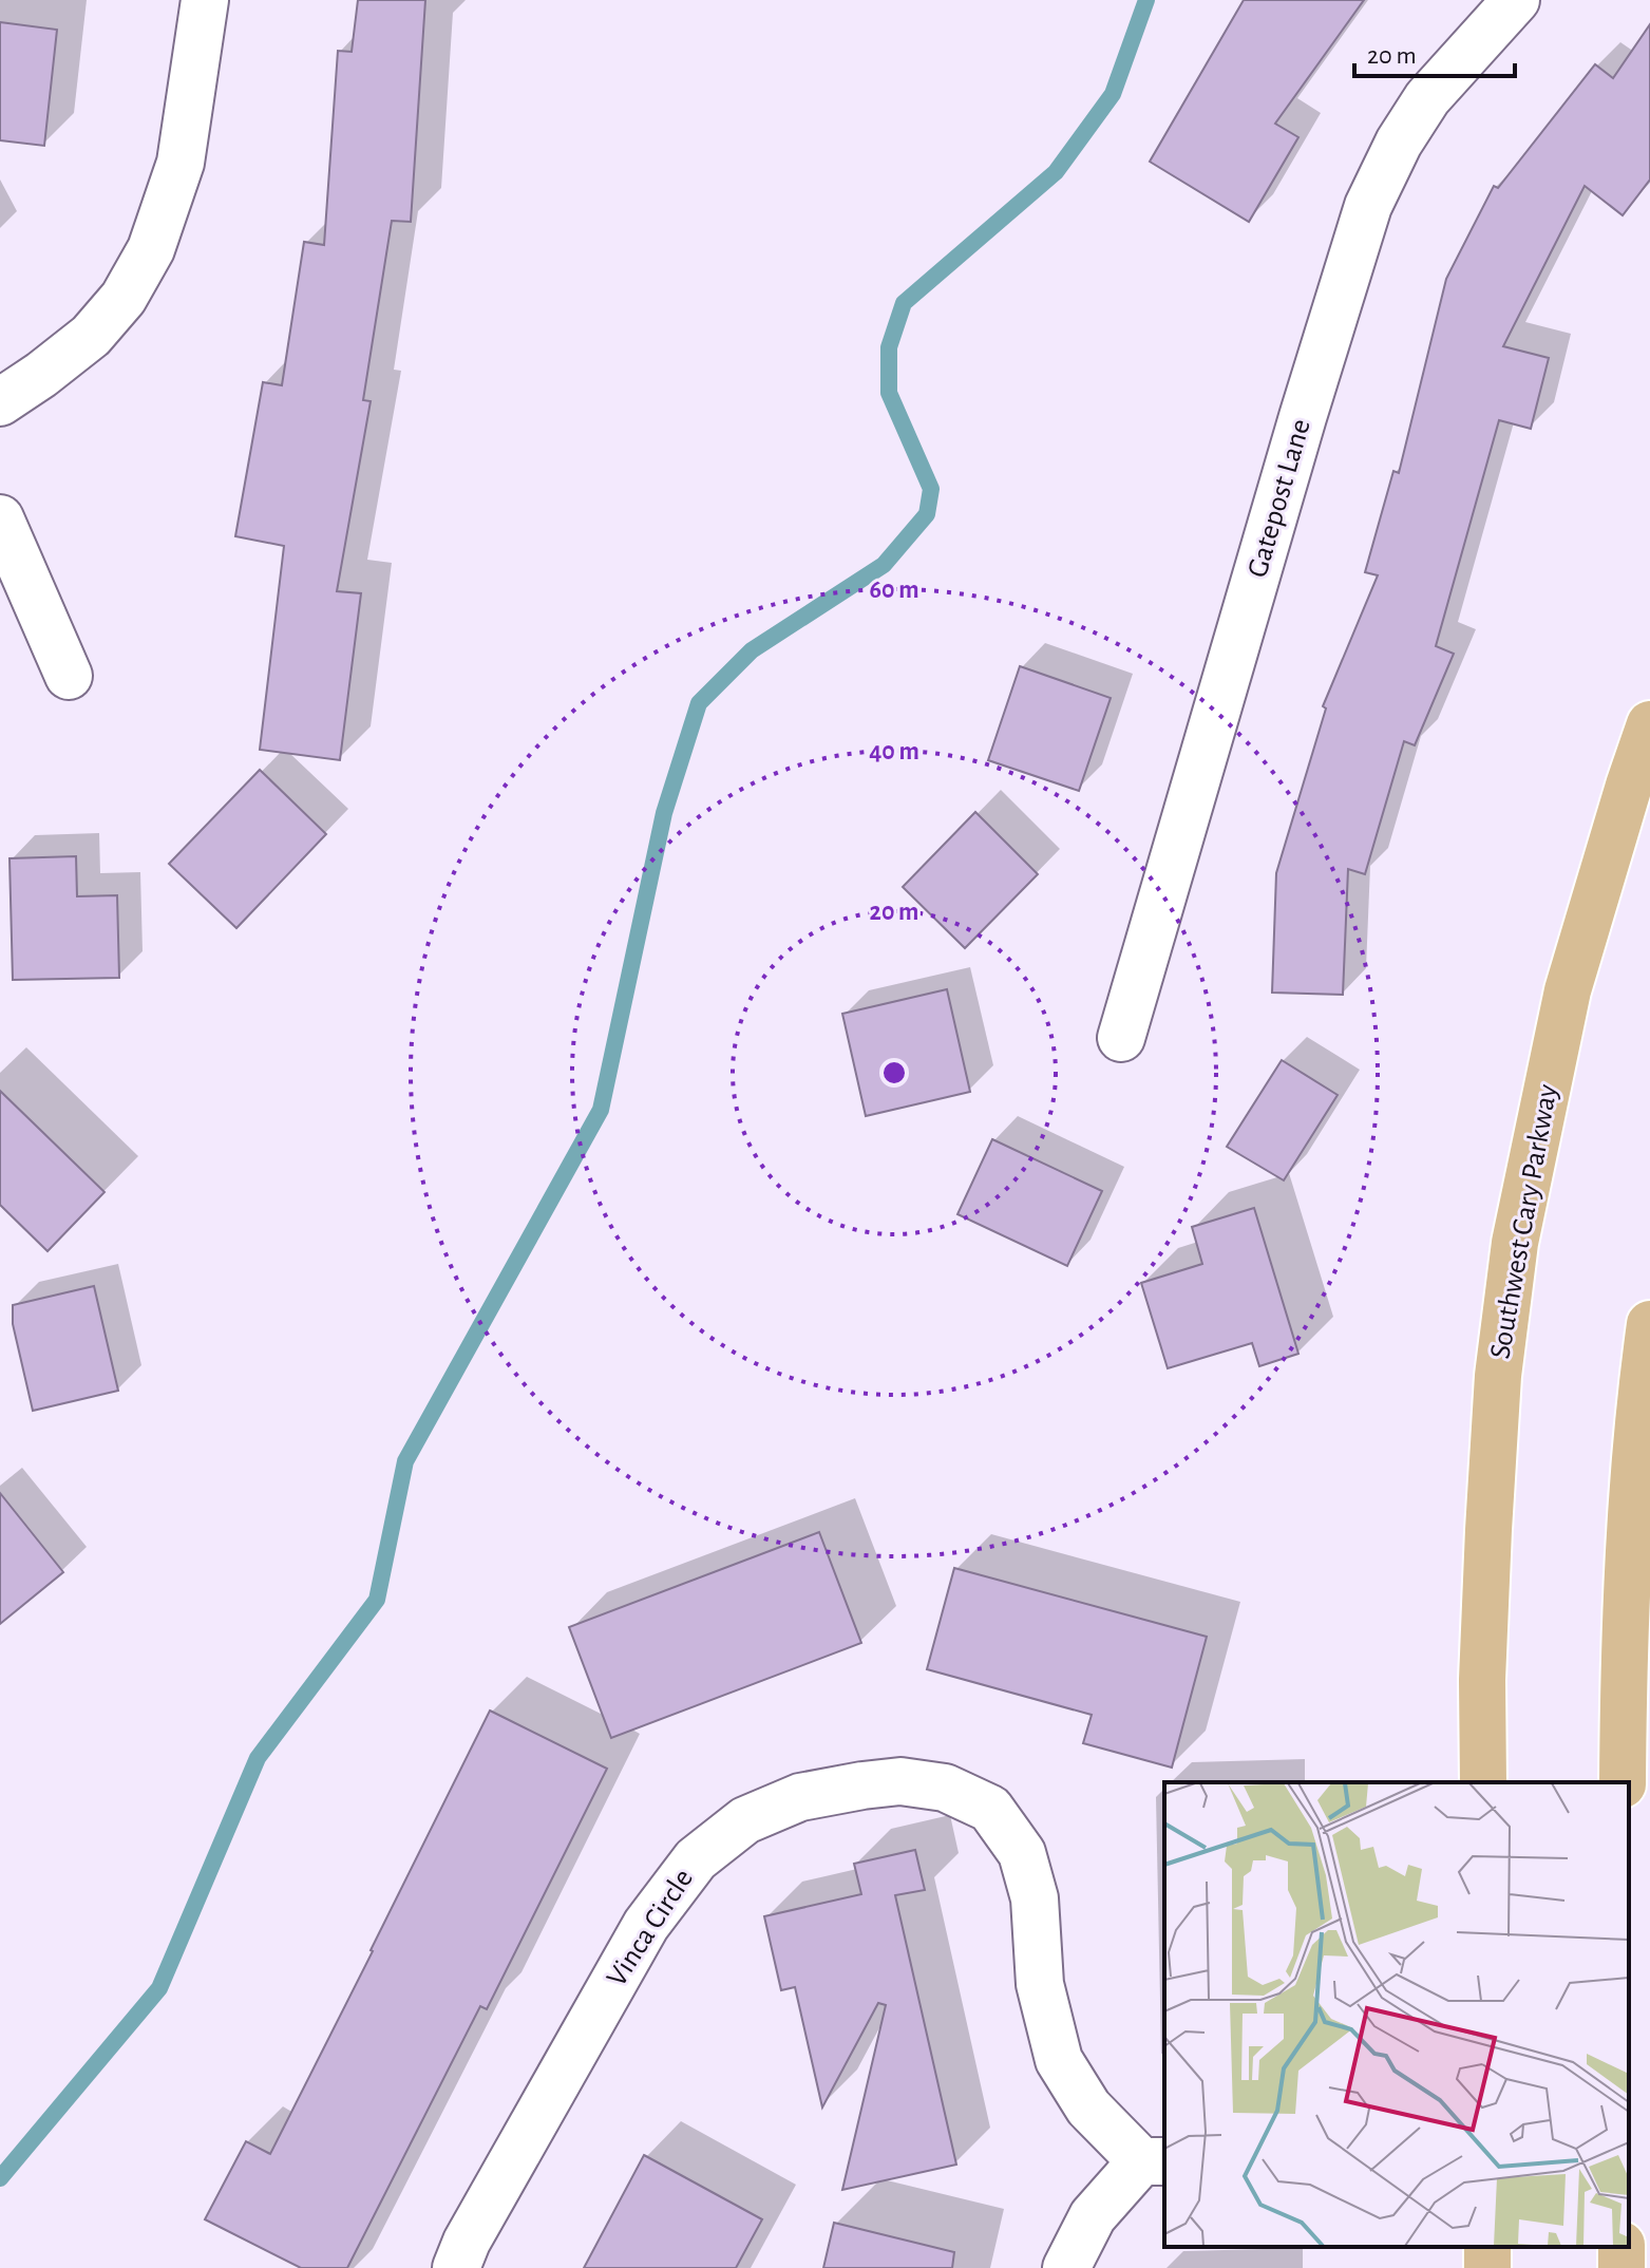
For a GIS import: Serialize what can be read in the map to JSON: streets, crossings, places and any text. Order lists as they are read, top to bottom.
{
  "streets": {
    "main road": ["Southwest Cary Parkway"],
    "street": ["Gatepost Lane", "Vinca Circle"]
  },
  "scale_bar": "20 m",
  "rings": ["60 m", "40 m", "20 m"]
}
